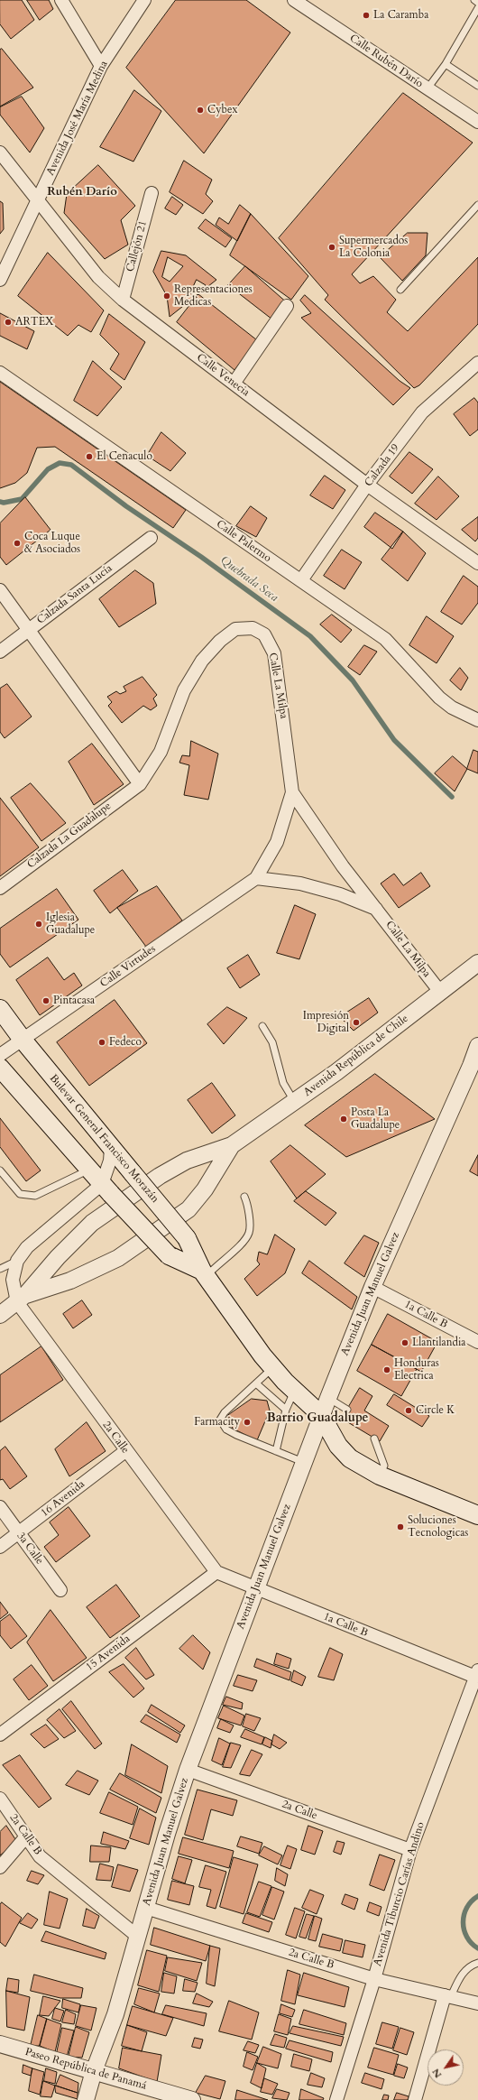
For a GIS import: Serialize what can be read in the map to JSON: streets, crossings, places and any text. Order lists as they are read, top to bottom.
{
  "streets": {
    "main road": ["Bulevar General Francisco Morazán"],
    "street": [
      "Calle Rubén Darío",
      "Avenida José María Medina",
      "Callejón 21",
      "Calle Venecia",
      "Calzada 19",
      "Calle Palermo",
      "Calzada Santa Lucía",
      "Calle La Milpa",
      "Calzada La Guadalupe",
      "Calle Virtudes",
      "Avenida República de Chile",
      "Avenida Juan Manuel Galvez",
      "1a Calle B",
      "2a Calle",
      "16 Avenida",
      "3a Calle",
      "15 Avenida",
      "2a Calle B",
      "Avenida Tiburcio Carías Andino",
      "Paseo República de Panamá"
    ]
  },
  "crossings": [
    ["Avenida José María Medina", "Calle Venecia"],
    ["Callejón 21", "Calle Venecia"],
    ["Calle Venecia", "Calzada 19"],
    ["Calzada 19", "Calle Palermo"],
    ["Calle La Milpa", "Calzada La Guadalupe"],
    ["Calle La Milpa", "Calle Virtudes"],
    ["Calle La Milpa", "Avenida República de Chile"],
    ["Calle Virtudes", "Bulevar General Francisco Morazán"],
    ["Avenida República de Chile", "2a Calle"],
    ["Bulevar General Francisco Morazán", "Avenida Juan Manuel Galvez"],
    ["Avenida Juan Manuel Galvez", "1a Calle B"],
    ["Avenida Juan Manuel Galvez", "2a Calle"],
    ["Avenida Juan Manuel Galvez", "2a Calle B"],
    ["Avenida Juan Manuel Galvez", "Paseo República de Panamá"],
    ["1a Calle B", "2a Calle"],
    ["1a Calle B", "15 Avenida"],
    ["1a Calle B", "Avenida Tiburcio Carías Andino"],
    ["2a Calle", "16 Avenida"],
    ["2a Calle", "15 Avenida"],
    ["2a Calle", "Avenida Tiburcio Carías Andino"],
    ["16 Avenida", "3a Calle"],
    ["2a Calle B", "Avenida Tiburcio Carías Andino"]
  ],
  "districts": ["Rubén Darío", "Barrio Guadalupe"],
  "water": ["Quebrada Seca"],
  "places": [
    "La Caramba",
    "Cybex",
    "Supermercados La Colonia",
    "Representaciones Medicas",
    "ARTEX",
    "El Cenaculo",
    "Coca Luque & Asociados",
    "Iglesia Guadalupe",
    "Pintacasa",
    "Impresión Digital",
    "Fedeco",
    "Posta La Guadalupe",
    "Llantilandia",
    "Honduras Electrica",
    "Circle K",
    "Farmacity",
    "Soluciones Tecnologicas"
  ],
  "north": "bottom left"
}
